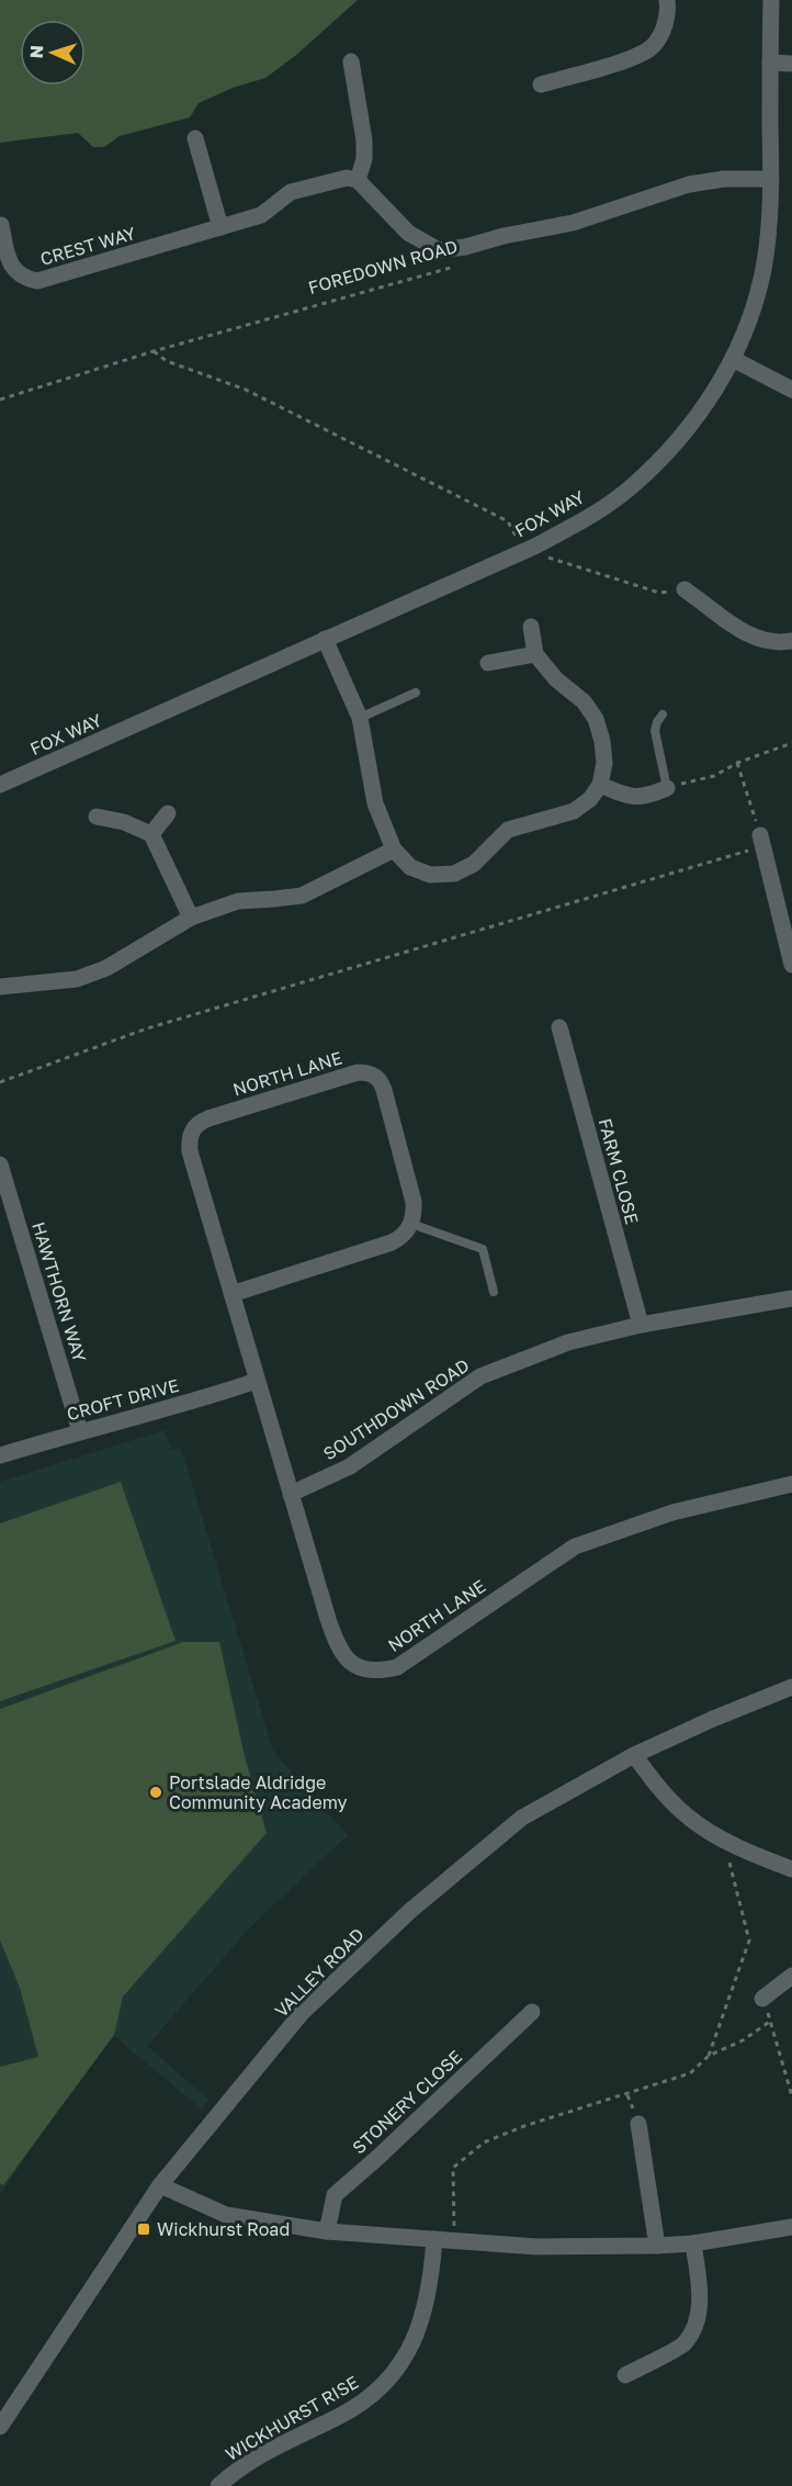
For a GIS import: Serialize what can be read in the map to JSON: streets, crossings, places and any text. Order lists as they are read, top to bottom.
{
  "streets": {
    "street": [
      "CREST WAY",
      "FOX WAY",
      "NORTH LANE",
      "FARM CLOSE",
      "HAWTHORN WAY",
      "CROFT DRIVE",
      "SOUTHDOWN ROAD",
      "VALLEY ROAD",
      "STONERY CLOSE",
      "WICKHURST RISE"
    ],
    "path": ["FOREDOWN ROAD"]
  },
  "crossings": [
    ["NORTH LANE", "CROFT DRIVE"],
    ["NORTH LANE", "SOUTHDOWN ROAD"],
    ["FARM CLOSE", "SOUTHDOWN ROAD"],
    ["HAWTHORN WAY", "CROFT DRIVE"]
  ],
  "places": {
    "other": ["Portslade Aldridge Community Academy"],
    "transit": ["Wickhurst Road"]
  },
  "north": "left"
}
